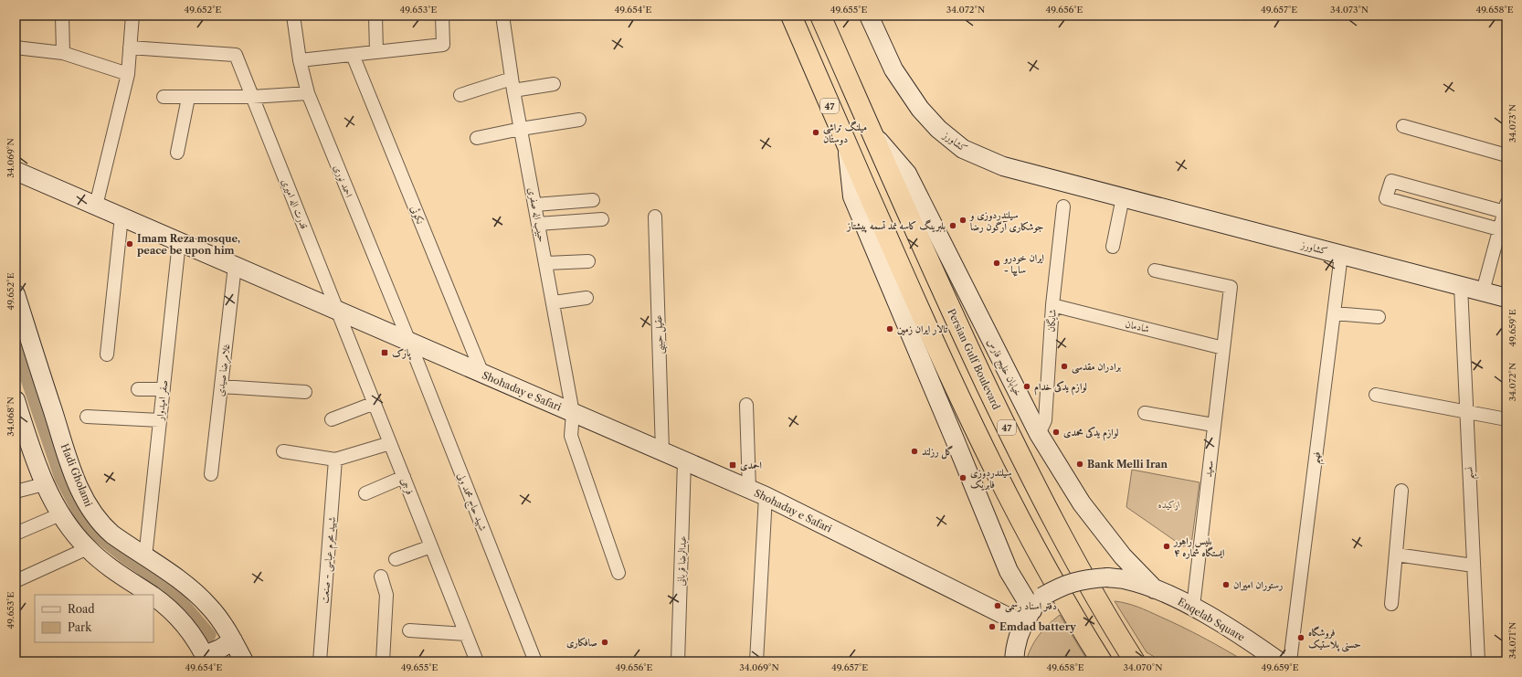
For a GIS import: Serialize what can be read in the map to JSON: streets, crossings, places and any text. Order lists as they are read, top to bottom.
{
  "streets": {
    "highway": ["47", "Persian Gulf Boulevard"],
    "street": [
      "کشاورز",
      "احمد نوری",
      "قدرت اله امیری",
      "نکوئی",
      "حبیب اله صفری",
      "شایگان",
      "شادمان",
      "عقیل حبیبی",
      "خیابان خلیج فارس",
      "غلامرضا صیدی",
      "Shohaday e Safari",
      "صفر امیدوار",
      "فهیم",
      "سعید",
      "نسیم",
      "Hadi Gholami",
      "فرجی",
      "شهید حاج محمد ولی",
      "شهید محرم عباسی - صنعت",
      "عبدالرضا قربانی",
      "Enqelab Square"
    ]
  },
  "crossings": [
    ["47", "Persian Gulf Boulevard"],
    ["47", "خیابان خلیج فارس"],
    ["کشاورز", "فهیم"],
    ["کشاورز", "نسیم"],
    ["احمد نوری", "Shohaday e Safari"],
    ["احمد نوری", "شهید حاج محمد ولی"],
    ["قدرت اله امیری", "Shohaday e Safari"],
    ["قدرت اله امیری", "فرجی"],
    ["نکوئی", "Shohaday e Safari"],
    ["حبیب اله صفری", "Shohaday e Safari"],
    ["شایگان", "شادمان"],
    ["شایگان", "خیابان خلیج فارس"],
    ["شادمان", "سعید"],
    ["عقیل حبیبی", "Shohaday e Safari"],
    ["Persian Gulf Boulevard", "خیابان خلیج فارس"],
    ["خیابان خلیج فارس", "Enqelab Square"],
    ["غلامرضا صیدی", "Shohaday e Safari"],
    ["Shohaday e Safari", "صفر امیدوار"],
    ["Shohaday e Safari", "فرجی"],
    ["Shohaday e Safari", "شهید حاج محمد ولی"],
    ["Shohaday e Safari", "عبدالرضا قربانی"],
    ["Shohaday e Safari", "Enqelab Square"],
    ["صفر امیدوار", "Hadi Gholami"],
    ["سعید", "Enqelab Square"]
  ],
  "parks": ["ارکیده"],
  "places": {
    "other": [
      "میلنگ تراشی دوستان",
      "سیلندردوزی و جوشکاری آرگون رضا",
      "بلبرینگ کاسه نمد تسمه پیشتاز",
      "Imam Reza mosque, peace be upon him",
      "ایران خودرو - سایپا",
      "تالار ایران زمین",
      "برادران مقدسی",
      "لوازم یدکی خدام",
      "لوازم یدکی محمدی",
      "گل رزلند",
      "Bank Melli Iran",
      "سیلندردوزی فابریک",
      "پلیس راهور ایستگاه شماره ۴",
      "رستوران امیران",
      "دفتر اسناد رسمی",
      "Emdad battery",
      "فروشگاه حسنی پلاستیک",
      "صافکاری"
    ],
    "transit": ["پارک", "احمدی"]
  },
  "legend": ["Road", "Park"],
  "coordinates": [
    "49.652°E",
    "49.653°E",
    "49.654°E",
    "49.655°E",
    "34.072°N",
    "49.656°E",
    "49.657°E",
    "34.073°N",
    "49.658°E",
    "34.069°N",
    "49.659°E",
    "34.068°N",
    "34.071°N",
    "34.070°N"
  ]
}
